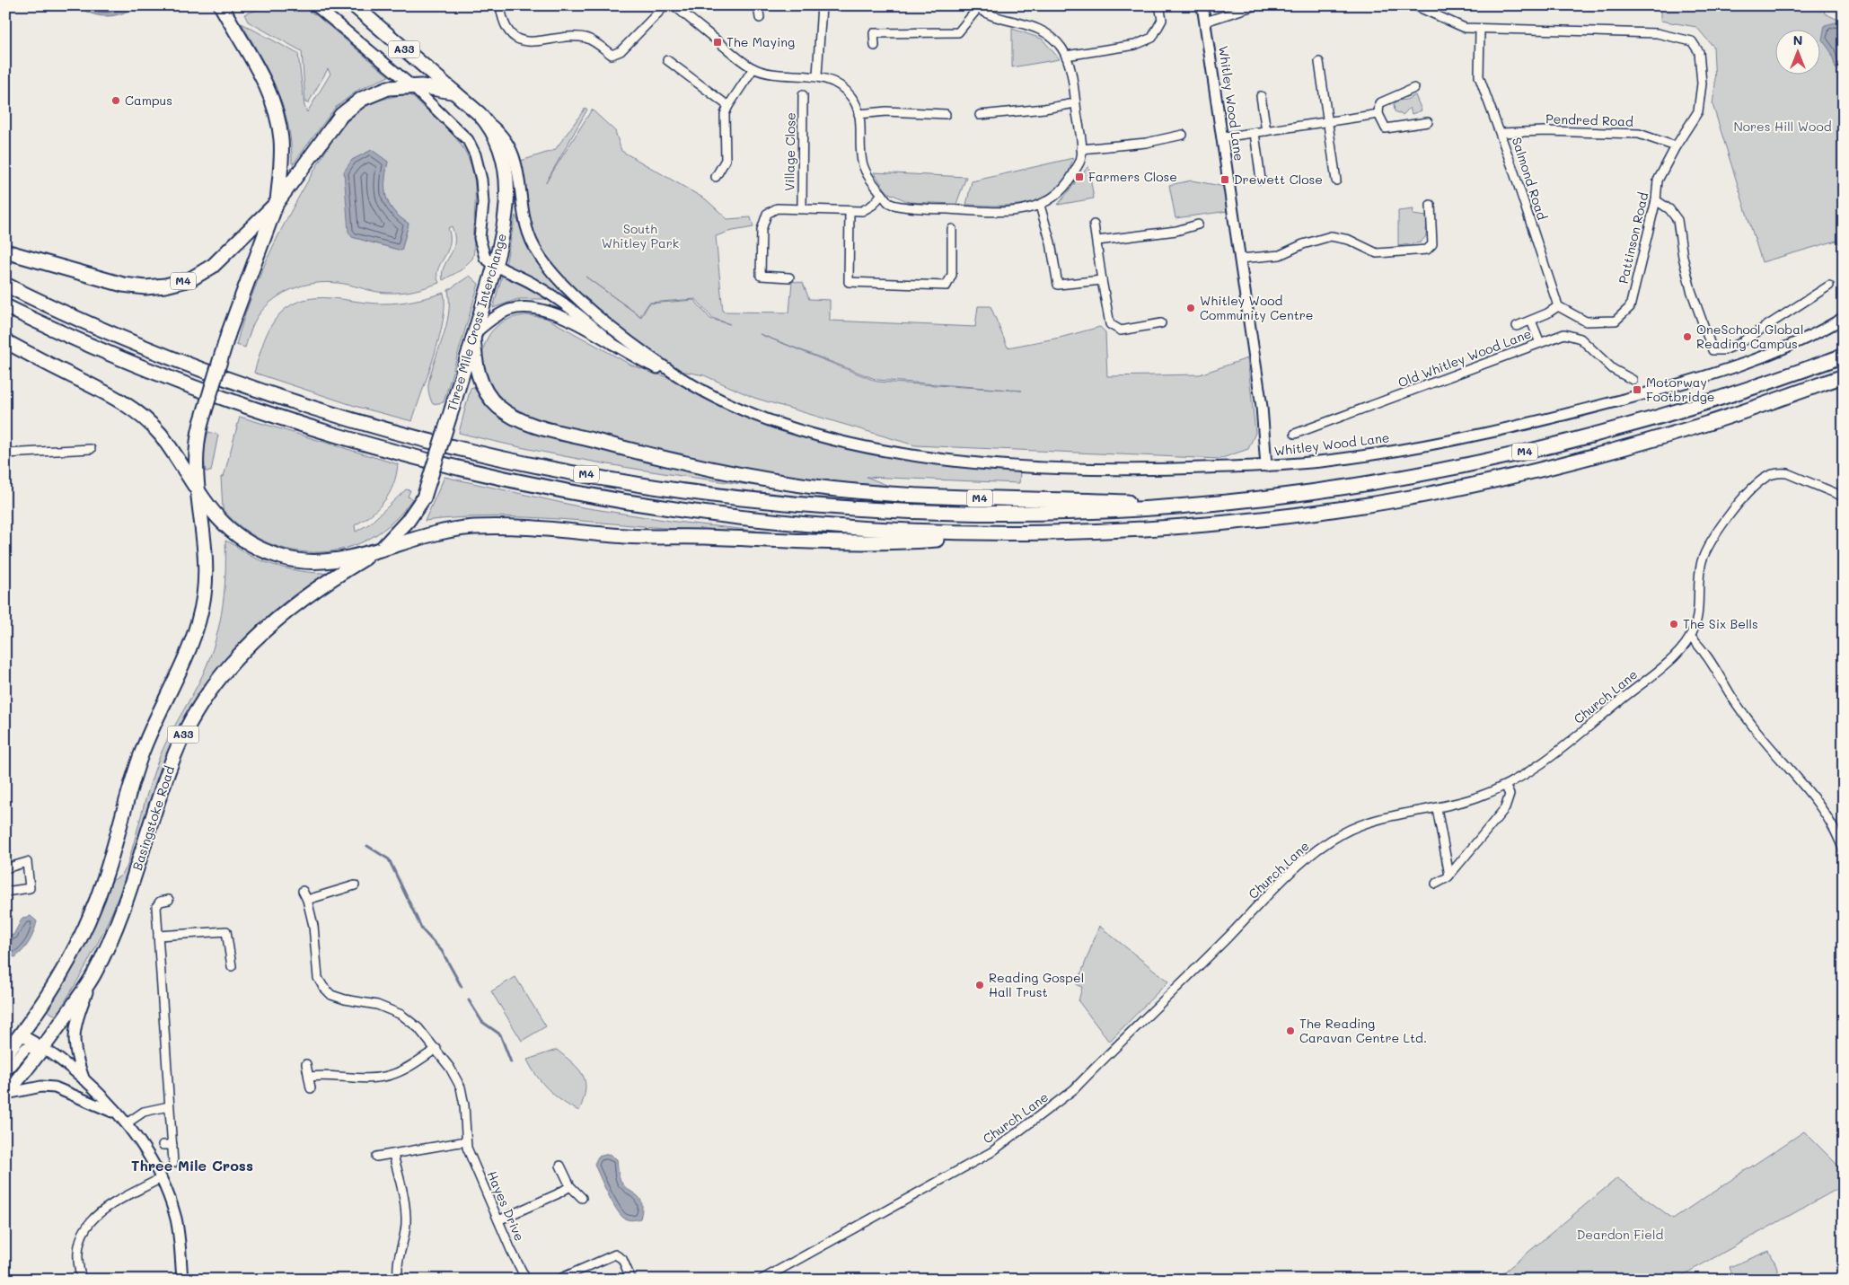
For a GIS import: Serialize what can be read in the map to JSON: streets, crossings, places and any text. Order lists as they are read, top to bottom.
{
  "streets": {
    "highway": [
      "A33",
      "M4",
      "Three Mile Cross Interchange",
      "Basingstoke Road"
    ],
    "main road": ["Whitley Wood Lane"],
    "street": [
      "Pendred Road",
      "Village Close",
      "Salmond Road",
      "Pattinson Road",
      "Old Whitley Wood Lane",
      "Church Lane",
      "Hayes Drive"
    ]
  },
  "crossings": [
    ["A33", "Three Mile Cross Interchange"],
    ["A33", "Basingstoke Road"],
    ["Pendred Road", "Salmond Road"],
    ["Pendred Road", "Pattinson Road"],
    ["Salmond Road", "Pattinson Road"],
    ["M4", "Three Mile Cross Interchange"],
    ["M4", "Basingstoke Road"],
    ["Three Mile Cross Interchange", "Basingstoke Road"]
  ],
  "districts": ["Three Mile Cross"],
  "parks": ["Nores Hill Wood", "South Whitley Park", "Deardon Field"],
  "places": {
    "transit": [
      "The Maying",
      "Farmers Close",
      "Drewett Close",
      "Motorway Footbridge"
    ],
    "other": [
      "Campus",
      "Whitley Wood Community Centre",
      "OneSchool Global Reading Campus",
      "The Six Bells",
      "Reading Gospel Hall Trust",
      "The Reading Caravan Centre Ltd."
    ]
  },
  "north": "top"
}
